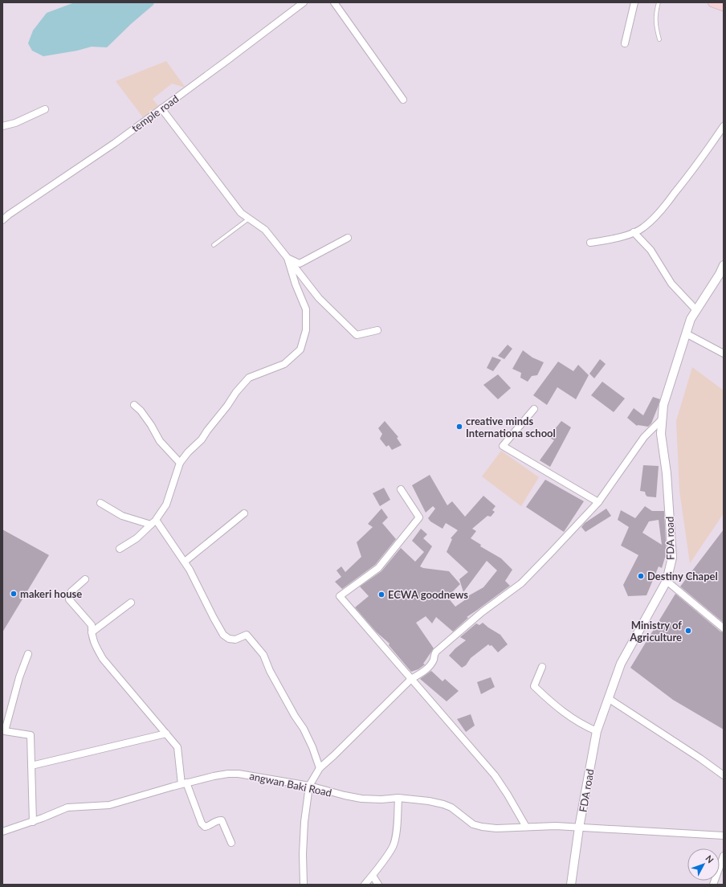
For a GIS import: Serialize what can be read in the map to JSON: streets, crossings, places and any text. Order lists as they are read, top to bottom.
{
  "streets": {
    "street": ["temple road", "FDA road", "angwan Baki Road"]
  },
  "crossings": [
    ["FDA road", "angwan Baki Road"]
  ],
  "places": [
    "creative minds Internationa school",
    "Destiny Chapel",
    "makeri house",
    "ECWA goodnews",
    "Ministry of Agriculture"
  ],
  "north": "top right"
}
